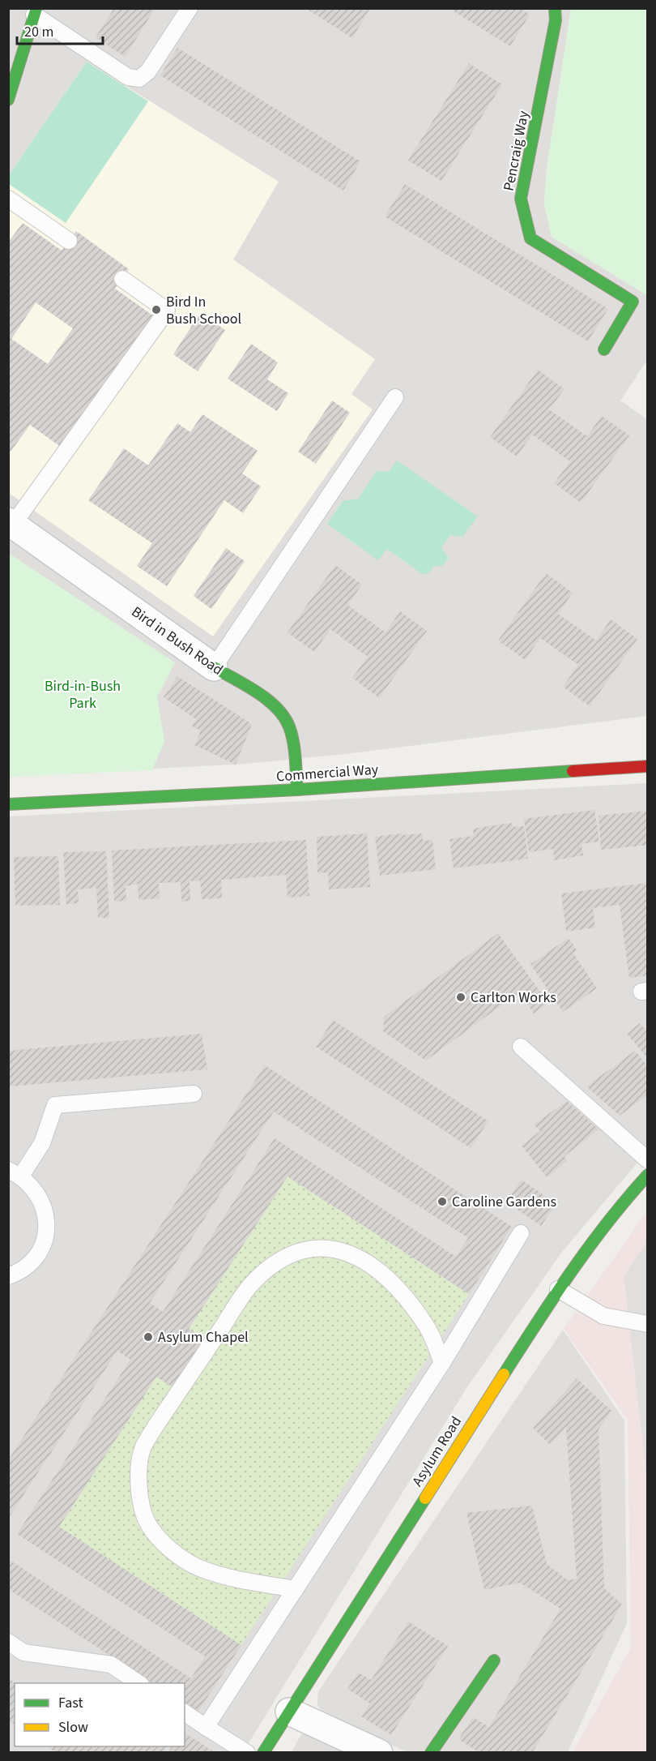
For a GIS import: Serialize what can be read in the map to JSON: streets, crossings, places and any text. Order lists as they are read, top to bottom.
{
  "streets": {
    "street": [
      "Pencraig Way",
      "Bird in Bush Road",
      "Commercial Way",
      "Asylum Road"
    ]
  },
  "crossings": [
    ["Bird in Bush Road", "Commercial Way"]
  ],
  "parks": ["Bird-in-Bush Park"],
  "places": [
    "Bird In Bush School",
    "Carlton Works",
    "Caroline Gardens",
    "Asylum Chapel"
  ],
  "legend": ["Fast", "Slow"],
  "scale_bar": "20 m"
}
